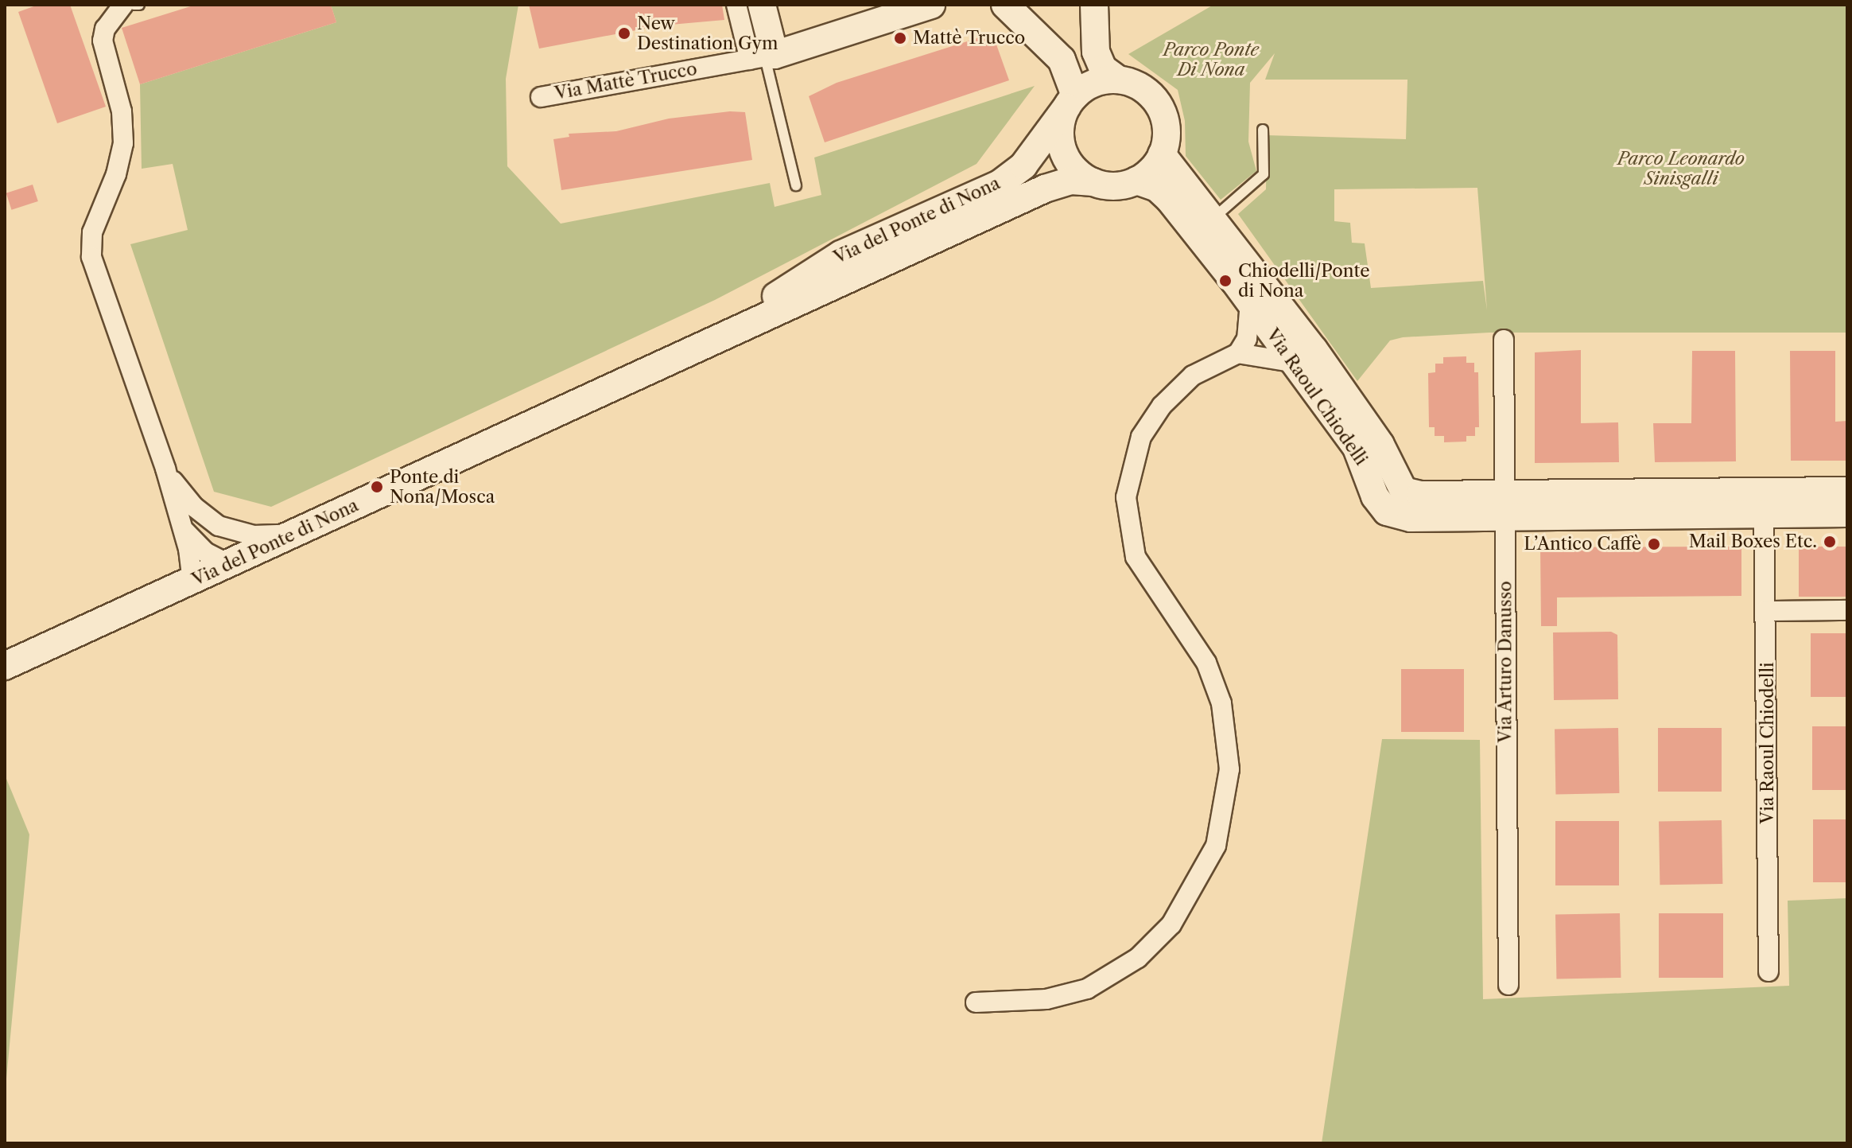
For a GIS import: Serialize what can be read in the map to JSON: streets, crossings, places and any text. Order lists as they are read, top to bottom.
{
  "streets": {
    "main road": ["Via Mattè Trucco", "Via del Ponte di Nona", "Via Raoul Chiodelli"],
    "street": ["Via Arturo Danusso"]
  },
  "crossings": [
    ["Via del Ponte di Nona", "Via Raoul Chiodelli"],
    ["Via Raoul Chiodelli", "Via Arturo Danusso"]
  ],
  "parks": ["Parco Ponte Di Nona", "Parco Leonardo Sinisgalli"],
  "places": [
    "New Destination Gym",
    "Mattè Trucco",
    "Chiodelli/Ponte di Nona",
    "Ponte di Nona/Mosca",
    "Mail Boxes Etc.",
    "L’Antico Caffè"
  ]
}
